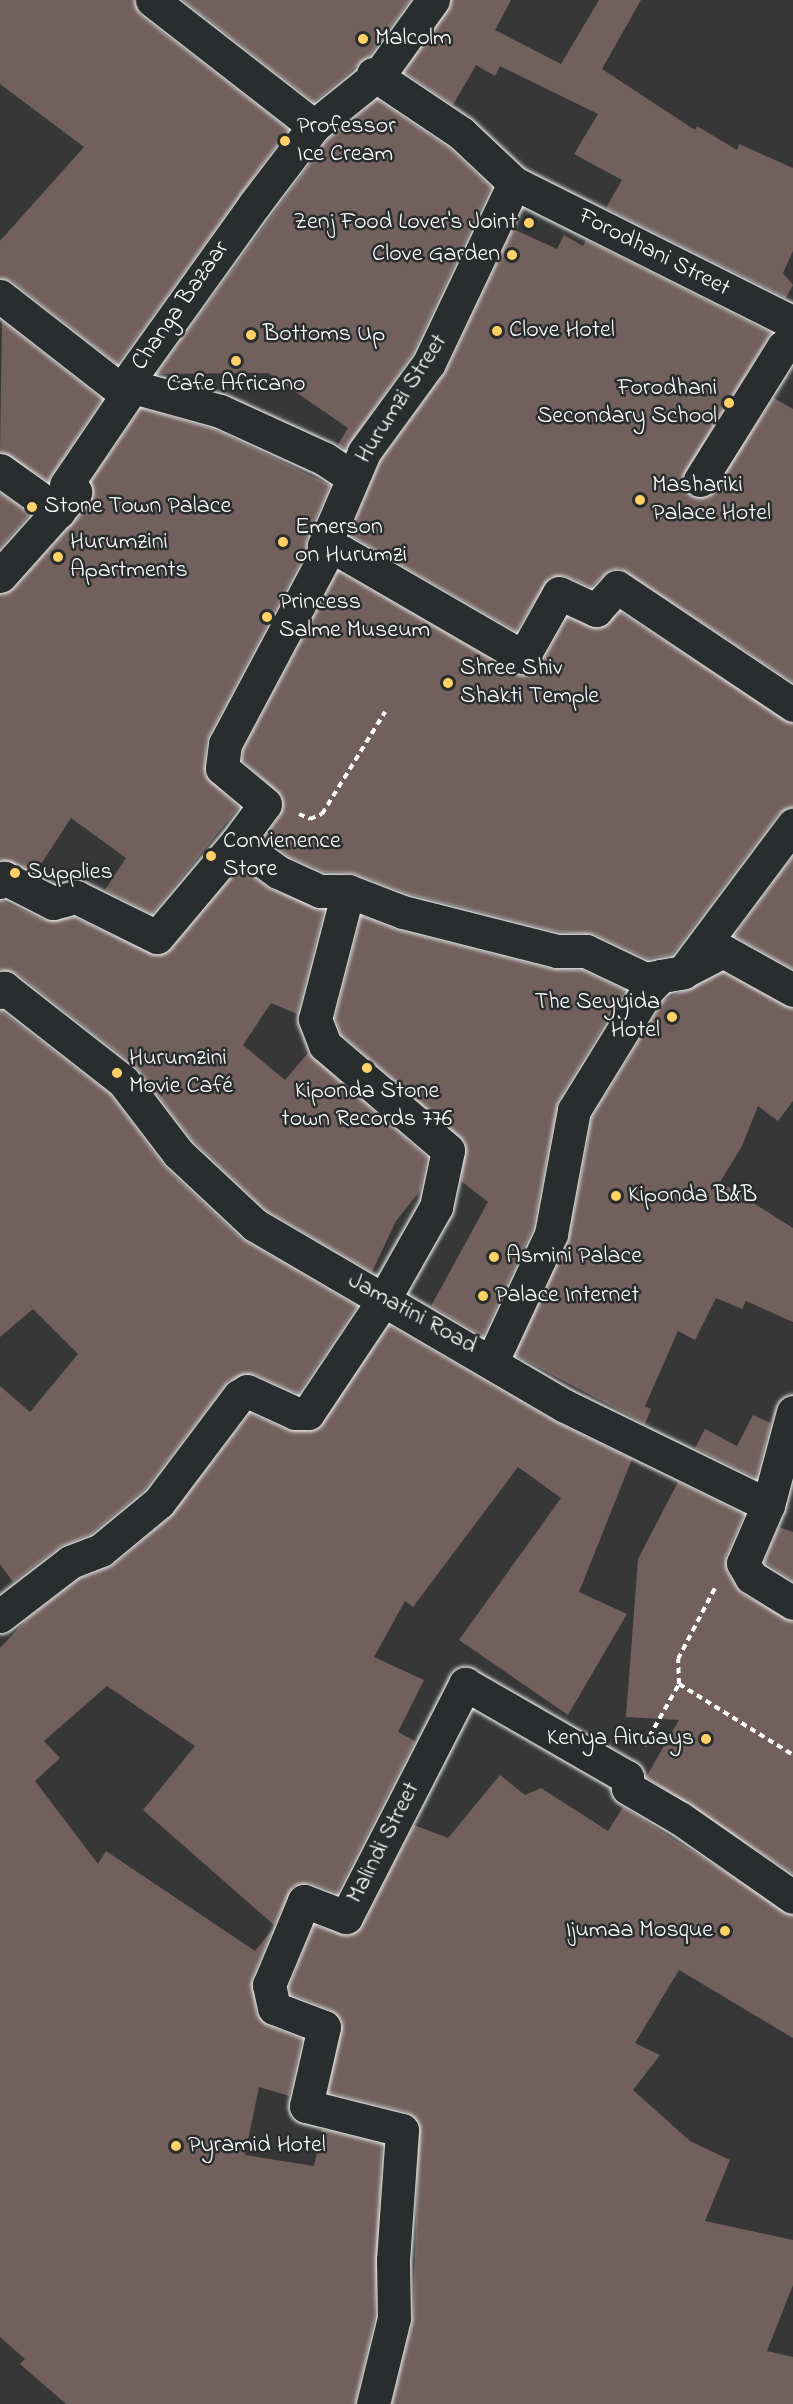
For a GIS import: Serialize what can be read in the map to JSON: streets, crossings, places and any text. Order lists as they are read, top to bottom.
{
  "streets": {
    "street": [
      "Forodhani Street",
      "Changa Bazaar",
      "Hurumzi Street",
      "Jamatini Road",
      "Malindi Street"
    ]
  },
  "crossings": [
    ["Forodhani Street", "Hurumzi Street"]
  ],
  "places": [
    "Malcolm",
    "Professor Ice Cream",
    "Zenj Food Lover's Joint",
    "Clove Garden",
    "Clove Hotel",
    "Bottoms Up",
    "Cafe Africano",
    "Forodhani Secondary School",
    "Mashariki Palace Hotel",
    "Stone Town Palace",
    "Emerson on Hurumzi",
    "Hurumzini Apartments",
    "Princess Salme Museum",
    "Shree Shiv Shakti Temple",
    "Convienence Store",
    "Supplies",
    "The Seyyida Hotel",
    "Kiponda Stone town Records 776",
    "Hurumzini Movie Café",
    "Kiponda B&B",
    "Asmini Palace",
    "Palace Internet",
    "Kenya Airways",
    "Ijumaa Mosque",
    "Pyramid Hotel"
  ]
}
